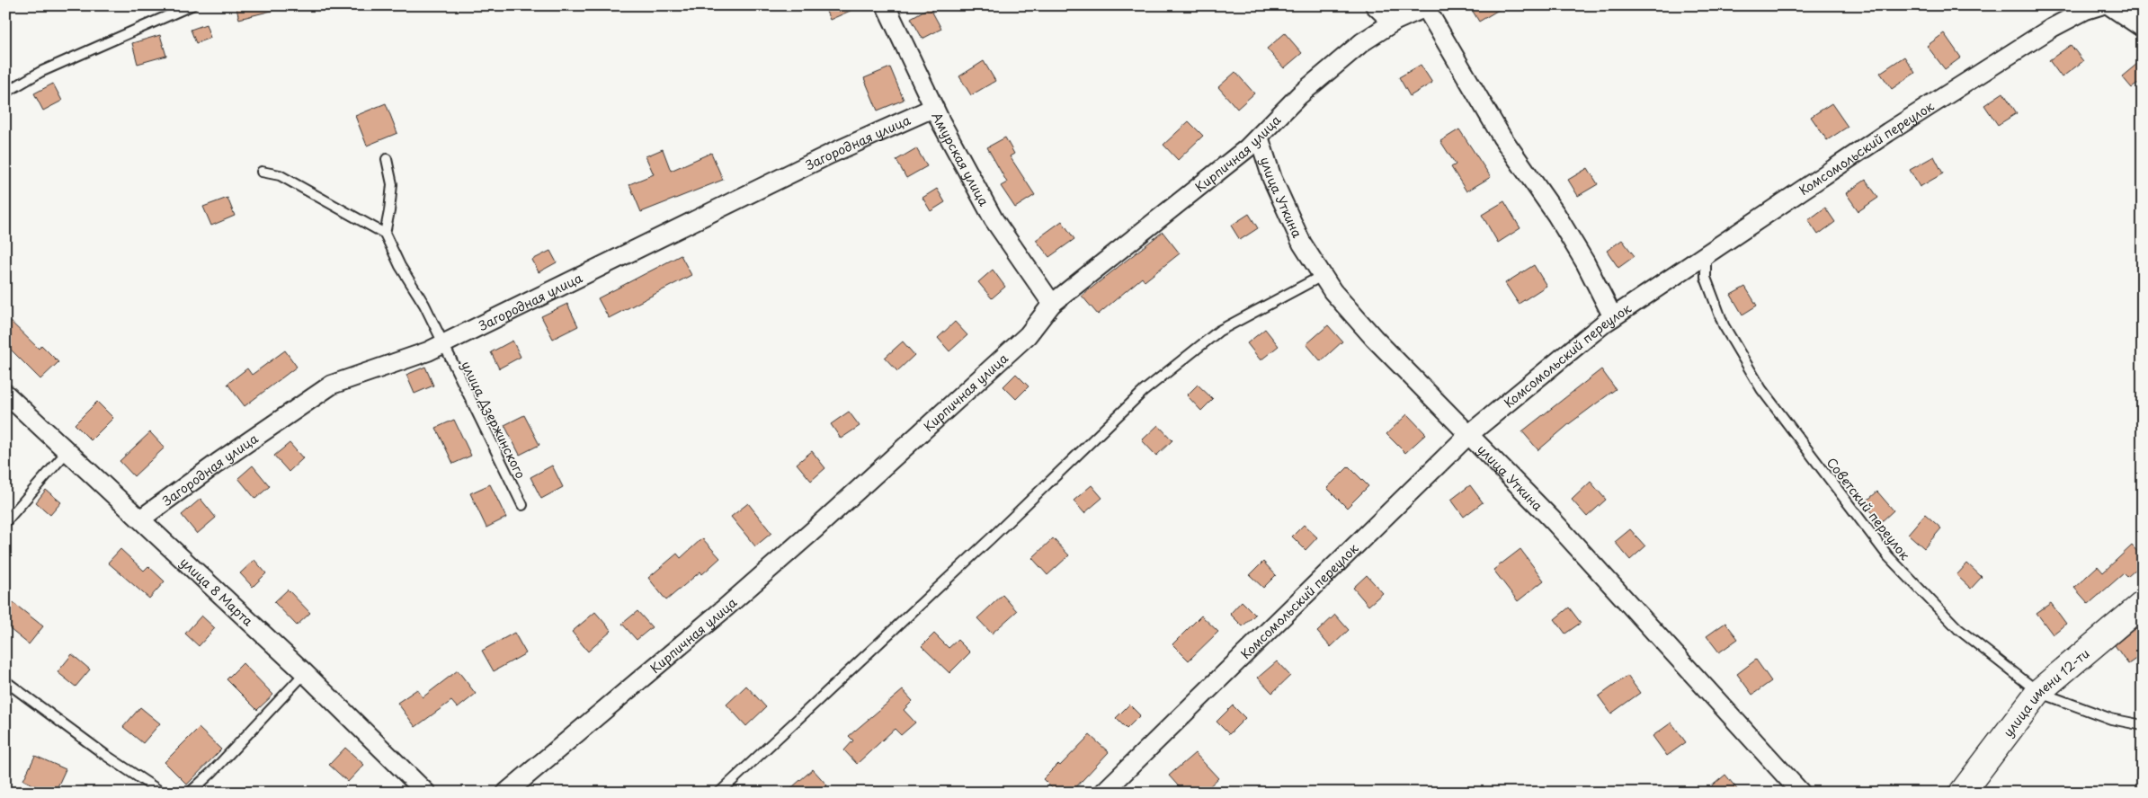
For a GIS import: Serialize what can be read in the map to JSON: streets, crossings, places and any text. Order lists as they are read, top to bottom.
{
  "streets": {
    "main road": ["улица имени 12-ти"],
    "street": [
      "Загородная улица",
      "Комсомольский переулок",
      "Кирпичная улица",
      "Амурская улица",
      "улица Уткина",
      "улица 8 Марта"
    ],
    "lane": ["улица Дзержинского", "Советский переулок"]
  },
  "crossings": [
    ["Загородная улица", "Амурская улица"],
    ["Загородная улица", "улица Дзержинского"],
    ["Загородная улица", "улица 8 Марта"],
    ["Комсомольский переулок", "улица Уткина"],
    ["Комсомольский переулок", "Советский переулок"],
    ["Кирпичная улица", "Амурская улица"],
    ["Кирпичная улица", "улица Уткина"],
    ["Советский переулок", "улица имени 12-ти"]
  ]
}
